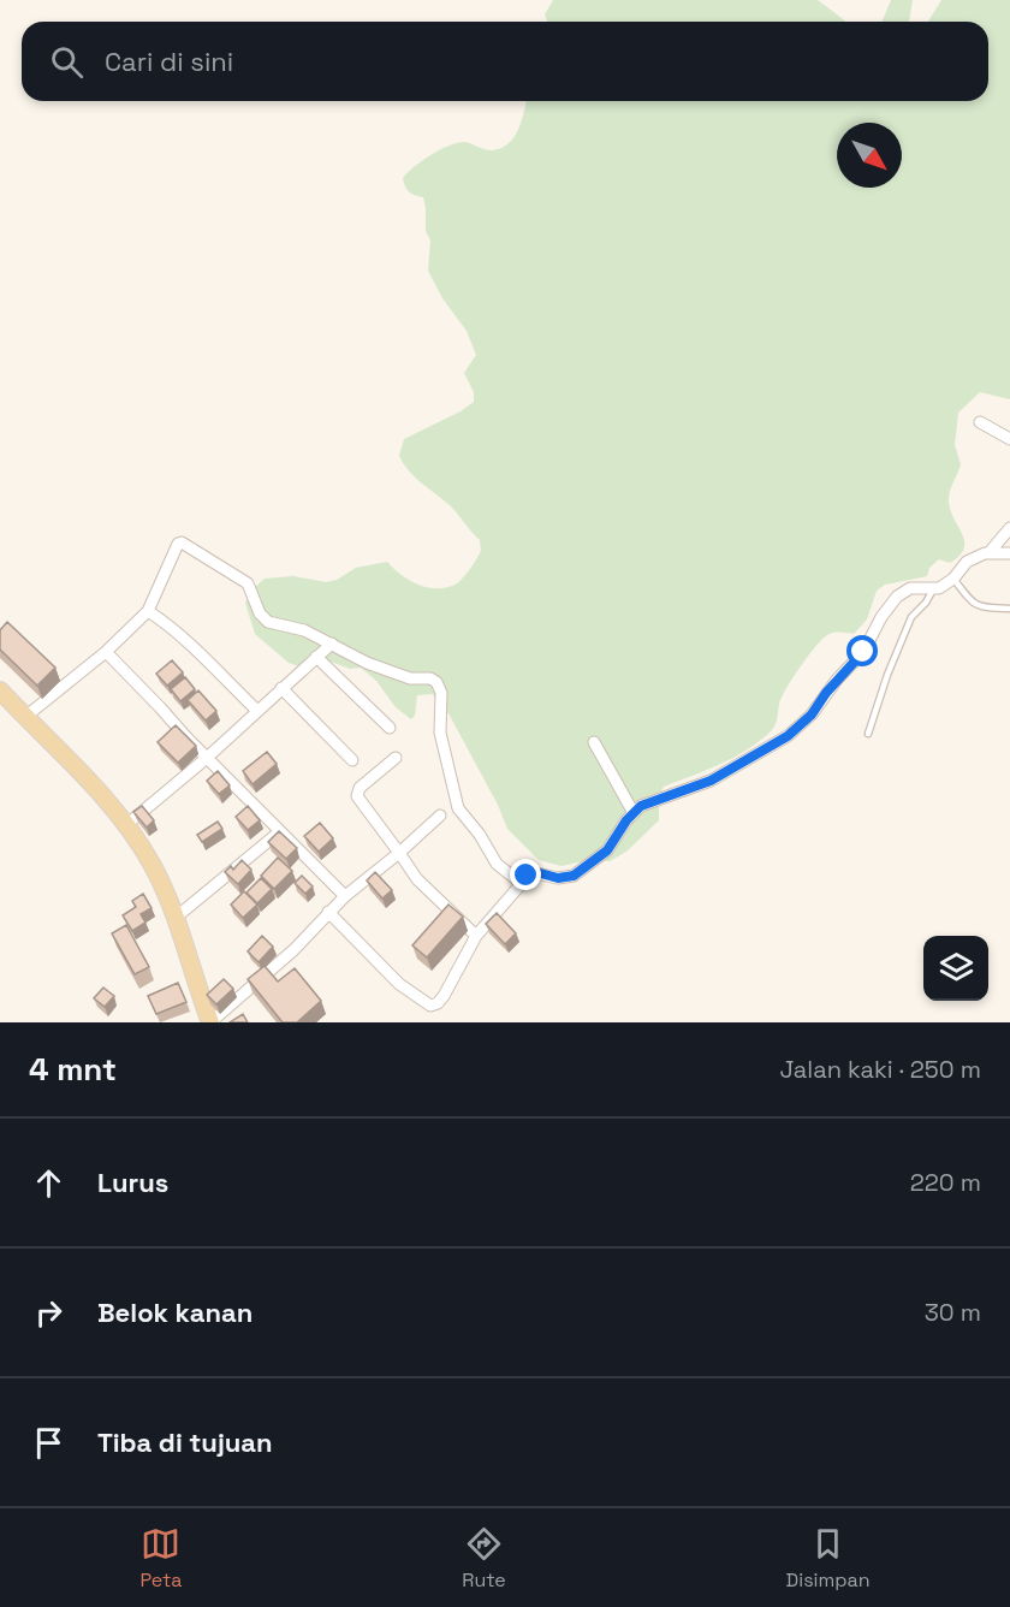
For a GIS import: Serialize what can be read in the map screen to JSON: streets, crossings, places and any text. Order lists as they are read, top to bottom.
{
  "north": "bottom right",
  "page": {
    "search": "Cari di sini",
    "heading": ["4 mnt", "Jalan kaki · 250 m"],
    "list": [
      ["Lurus", "220 m"],
      ["Belok kanan", "30 m"],
      "Tiba di tujuan"
    ],
    "nav": ["Peta", "Rute", "Disimpan"]
  }
}
